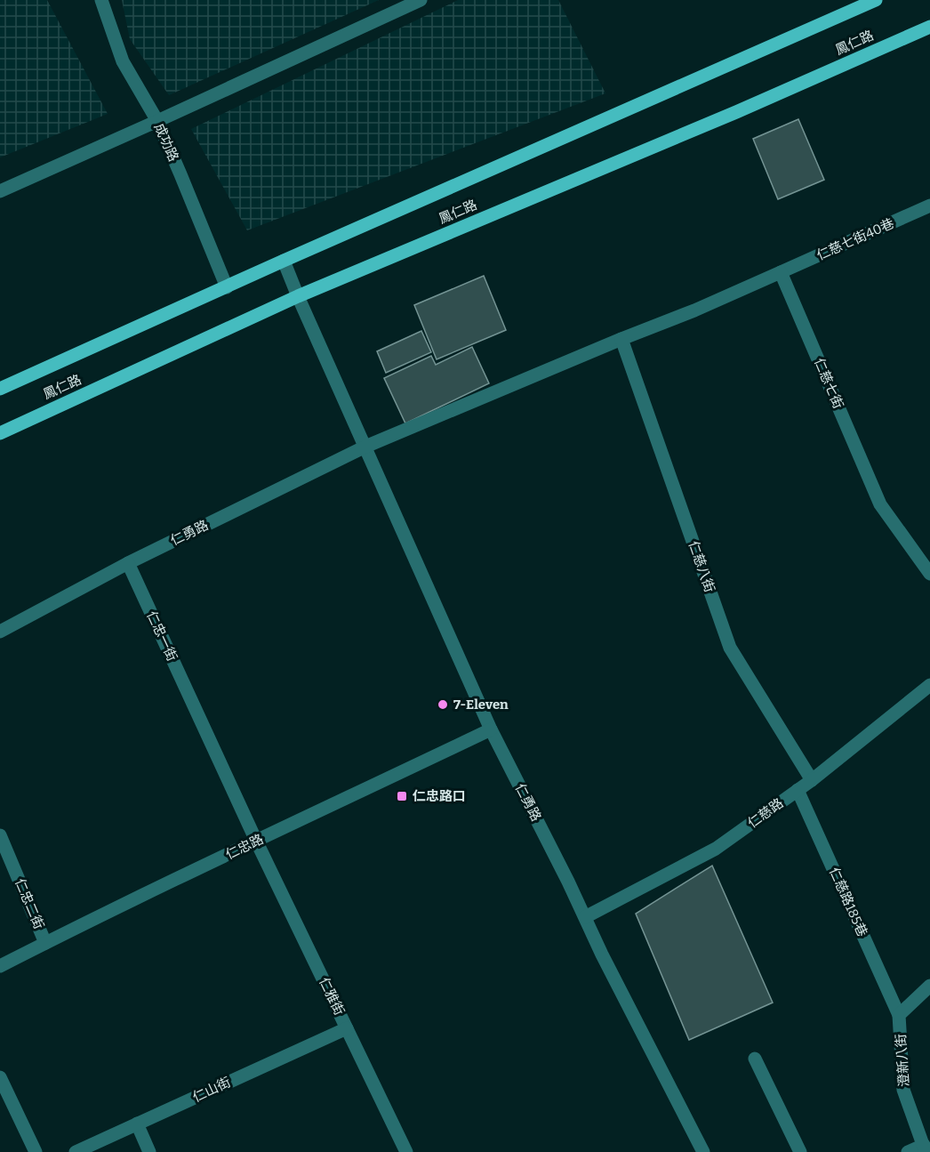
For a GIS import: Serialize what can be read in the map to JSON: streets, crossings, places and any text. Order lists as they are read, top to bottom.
{
  "streets": {
    "main road": ["鳳仁路"],
    "street": [
      "成功路",
      "仁慈七街40巷",
      "仁慈七街",
      "仁勇路",
      "仁慈八街",
      "仁忠一街",
      "仁慈路",
      "仁忠路",
      "仁慈路185巷",
      "仁忠二街",
      "仁雅街",
      "澄新八街",
      "仁山街"
    ]
  },
  "crossings": [
    ["鳳仁路", "成功路"],
    ["鳳仁路", "仁勇路"],
    ["仁慈七街40巷", "仁慈七街"],
    ["仁勇路", "仁忠一街"],
    ["仁勇路", "仁慈路"],
    ["仁勇路", "仁忠路"],
    ["仁慈八街", "仁慈路"],
    ["仁忠一街", "仁忠路"],
    ["仁忠一街", "仁雅街"],
    ["仁慈路", "仁慈路185巷"],
    ["仁忠路", "仁忠二街"],
    ["仁忠路", "仁雅街"],
    ["仁慈路185巷", "澄新八街"],
    ["仁雅街", "仁山街"]
  ],
  "places": {
    "other": ["7-Eleven"],
    "transit": ["仁忠路口"]
  }
}
